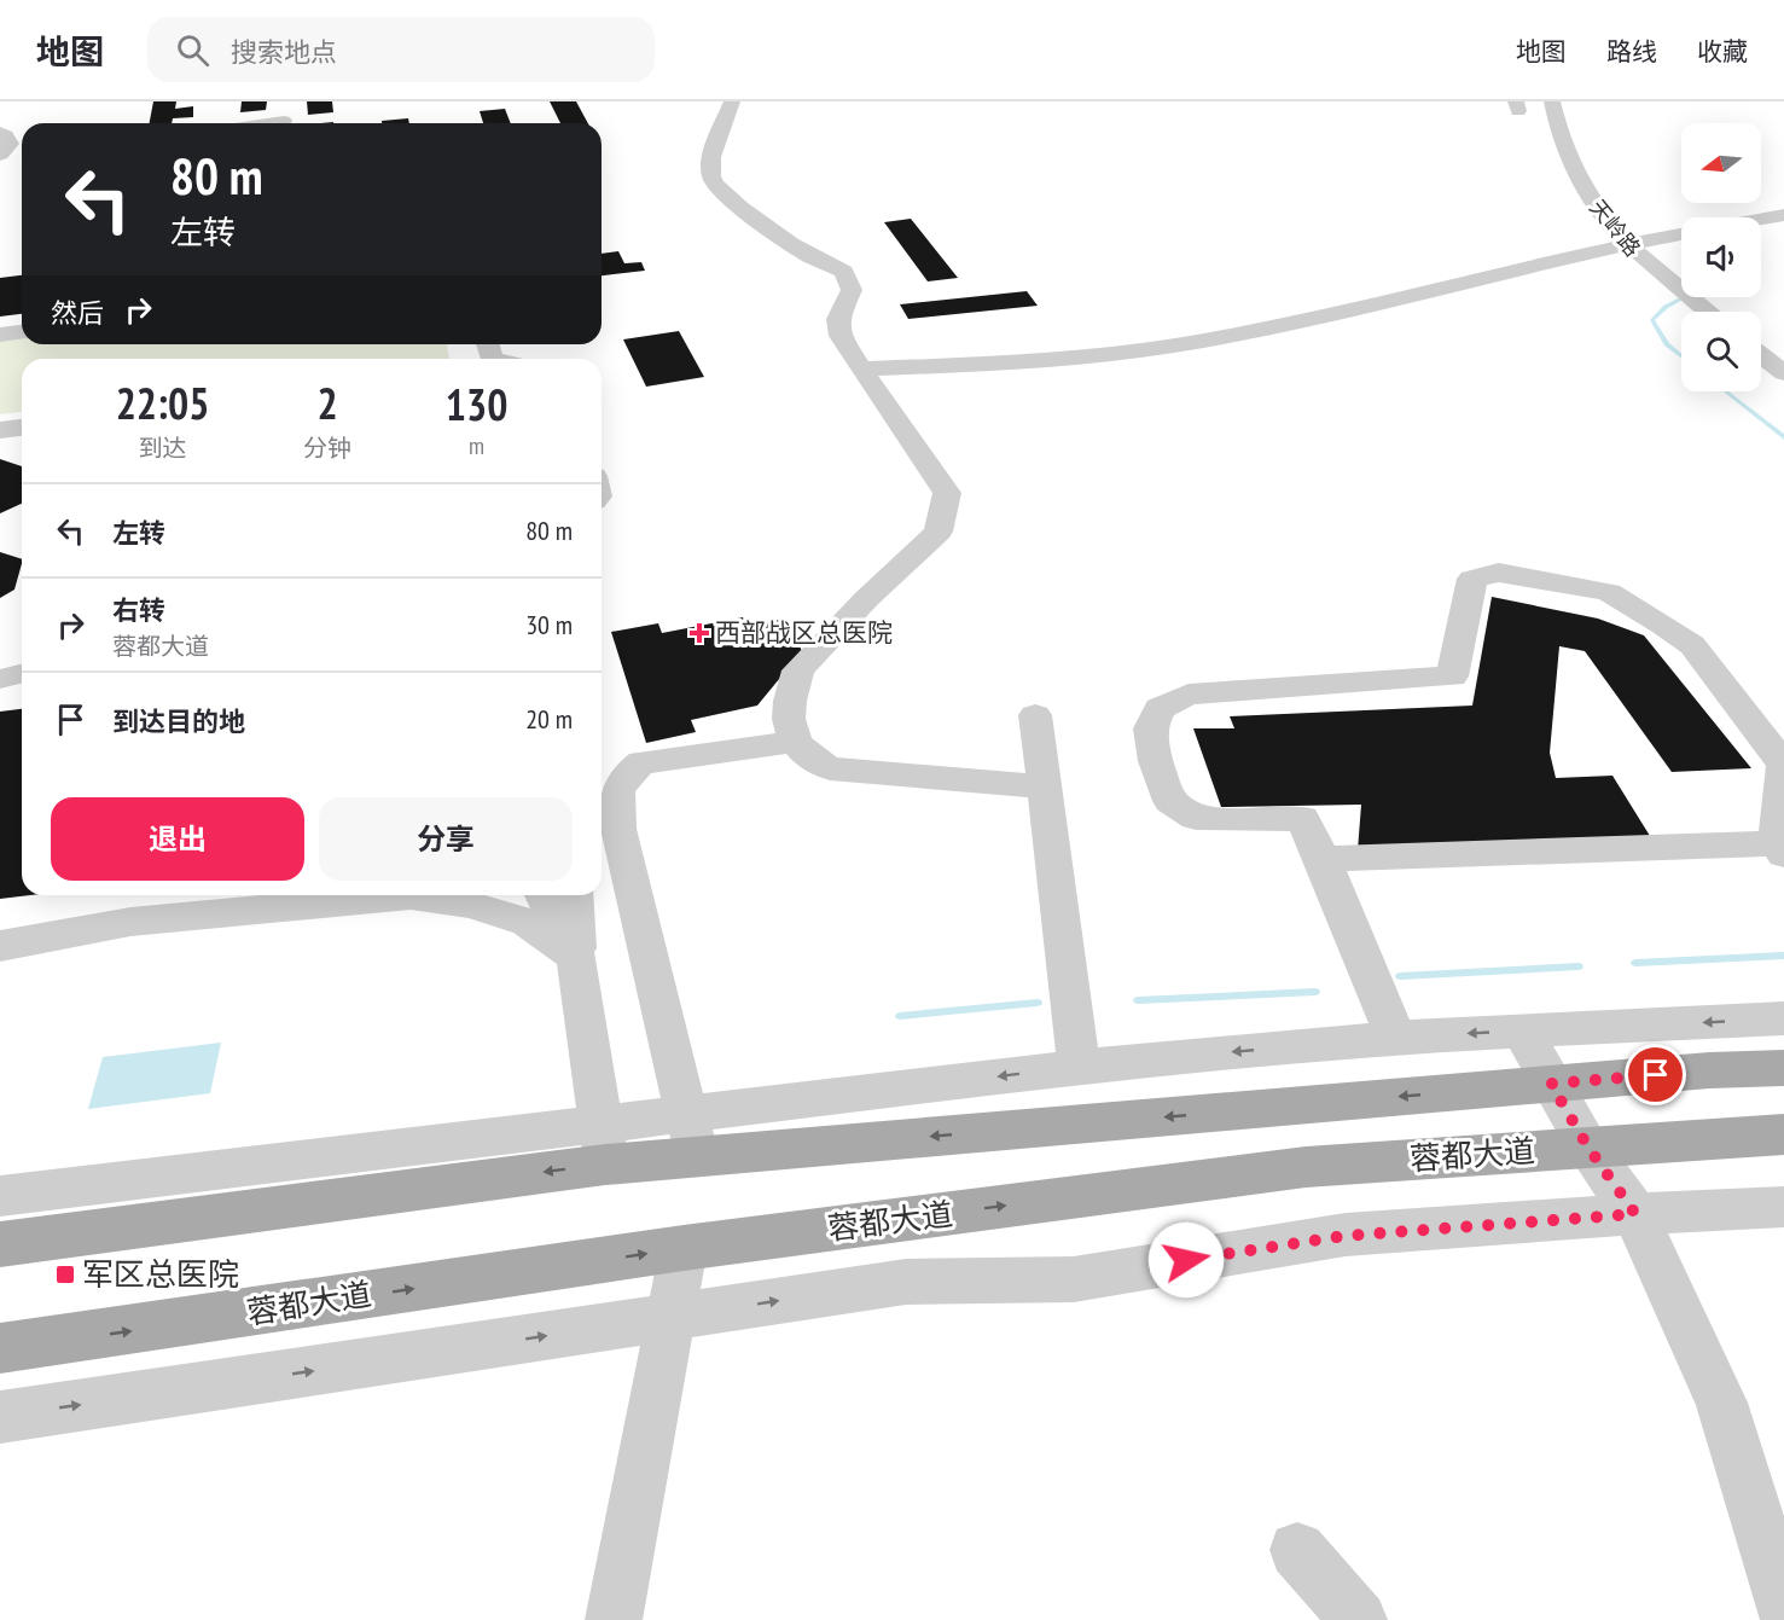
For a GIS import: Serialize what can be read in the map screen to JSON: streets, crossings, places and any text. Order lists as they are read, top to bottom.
{
  "streets": {
    "main road": ["蓉都大道"],
    "street": ["天岭路"]
  },
  "places": {
    "health": ["西部战区总医院"],
    "transit": ["军区总医院"]
  },
  "north": "left",
  "page": {
    "header": "地图",
    "search": "搜索地点",
    "nav": ["地图", "路线", "收藏"],
    "turn": ["80 m", "左转"],
    "then": "然后",
    "eta": [
      "22:05",
      "到达",
      "2",
      "分钟",
      "130",
      "m"
    ],
    "list": [
      {
        "name": "左转",
        "value": "80 m"
      },
      {
        "name": "右转",
        "note": "蓉都大道",
        "value": "30 m"
      },
      {
        "name": "到达目的地",
        "value": "20 m"
      }
    ],
    "buttons": ["退出", "分享"]
  }
}
